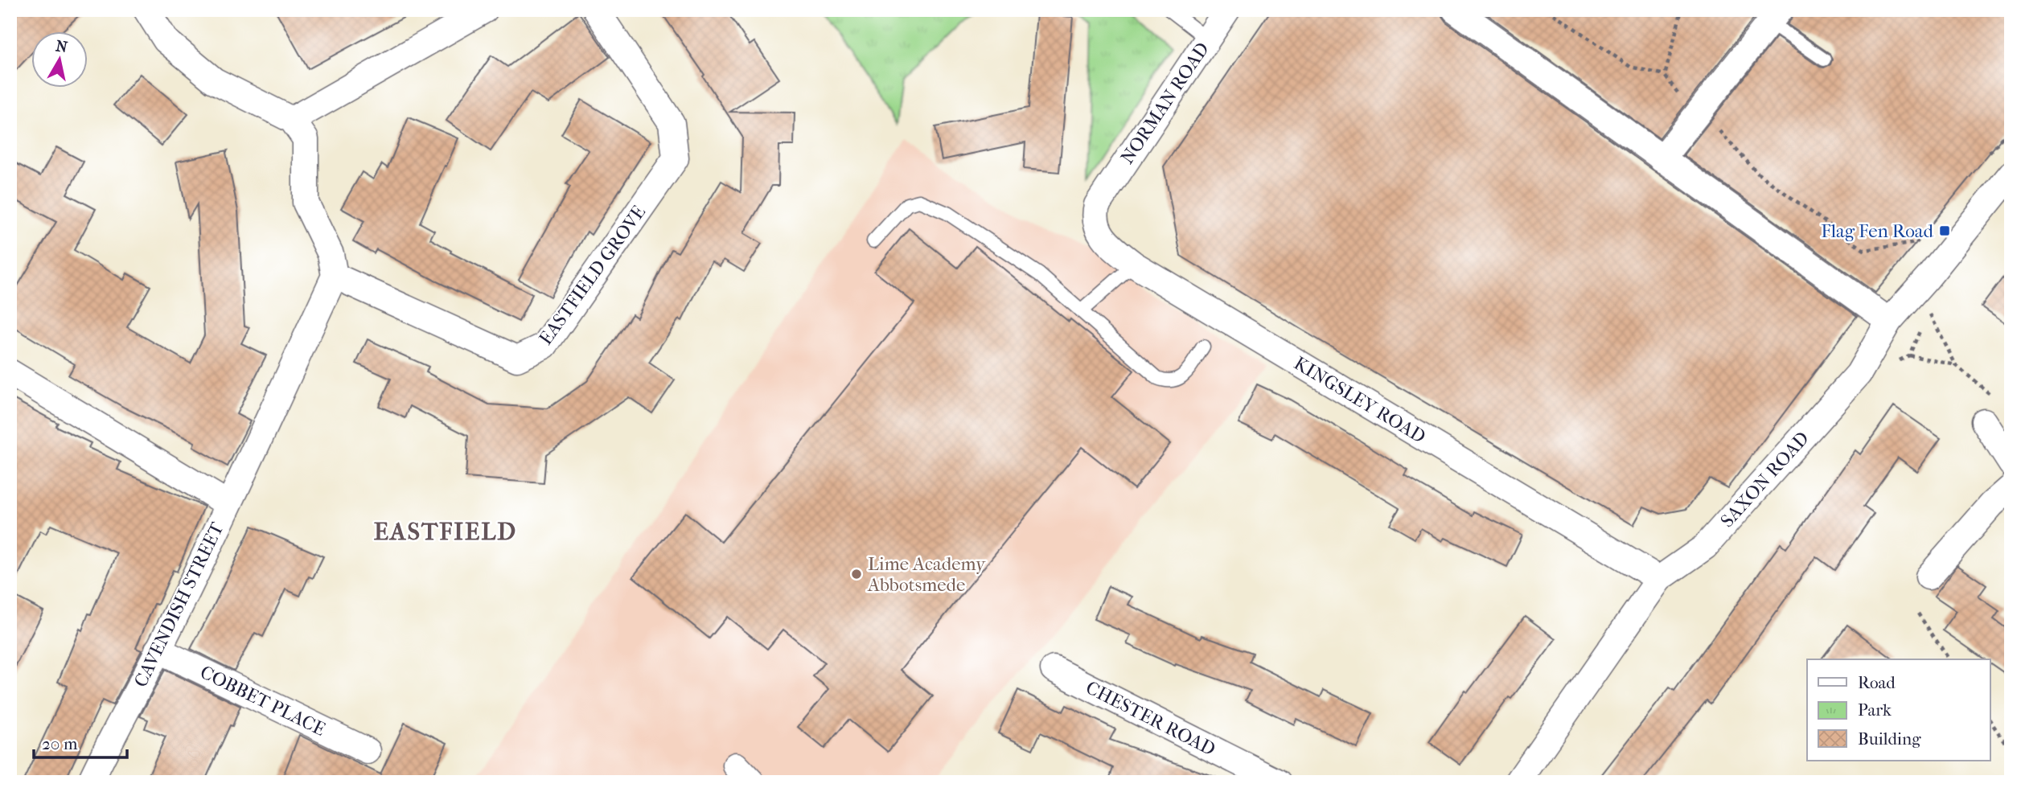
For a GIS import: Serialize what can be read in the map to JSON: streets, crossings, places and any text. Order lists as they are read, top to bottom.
{
  "streets": {
    "street": [
      "NORMAN ROAD",
      "EASTFIELD GROVE",
      "KINGSLEY ROAD",
      "SAXON ROAD",
      "CAVENDISH STREET",
      "COBBET PLACE",
      "CHESTER ROAD"
    ]
  },
  "crossings": [
    ["NORMAN ROAD", "KINGSLEY ROAD"],
    ["KINGSLEY ROAD", "SAXON ROAD"],
    ["CAVENDISH STREET", "COBBET PLACE"]
  ],
  "districts": ["EASTFIELD"],
  "places": {
    "transit": ["Flag Fen Road"],
    "other": ["Lime Academy Abbotsmede"]
  },
  "legend": ["Road", "Park", "Building"],
  "scale_bar": "20 m",
  "north": "top"
}
